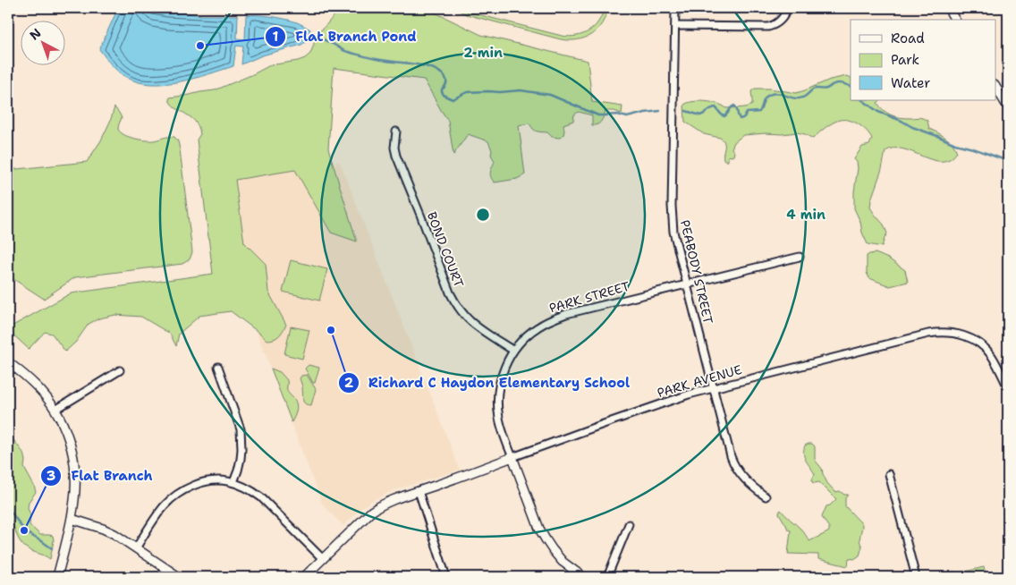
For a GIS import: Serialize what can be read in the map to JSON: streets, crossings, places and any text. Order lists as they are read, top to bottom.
{
  "streets": {
    "street": [
      "BOND COURT",
      "PEABODY STREET",
      "PARK STREET",
      "PARK AVENUE"
    ]
  },
  "crossings": [
    ["BOND COURT", "PARK STREET"],
    ["PEABODY STREET", "PARK STREET"],
    ["PEABODY STREET", "PARK AVENUE"],
    ["PARK STREET", "PARK AVENUE"]
  ],
  "places": ["Flat Branch Pond", "Richard C Haydon Elementary School", "Flat Branch"],
  "legend": ["Road", "Park", "Water"],
  "north": "top left",
  "rings": ["2 min", "4 min"]
}
